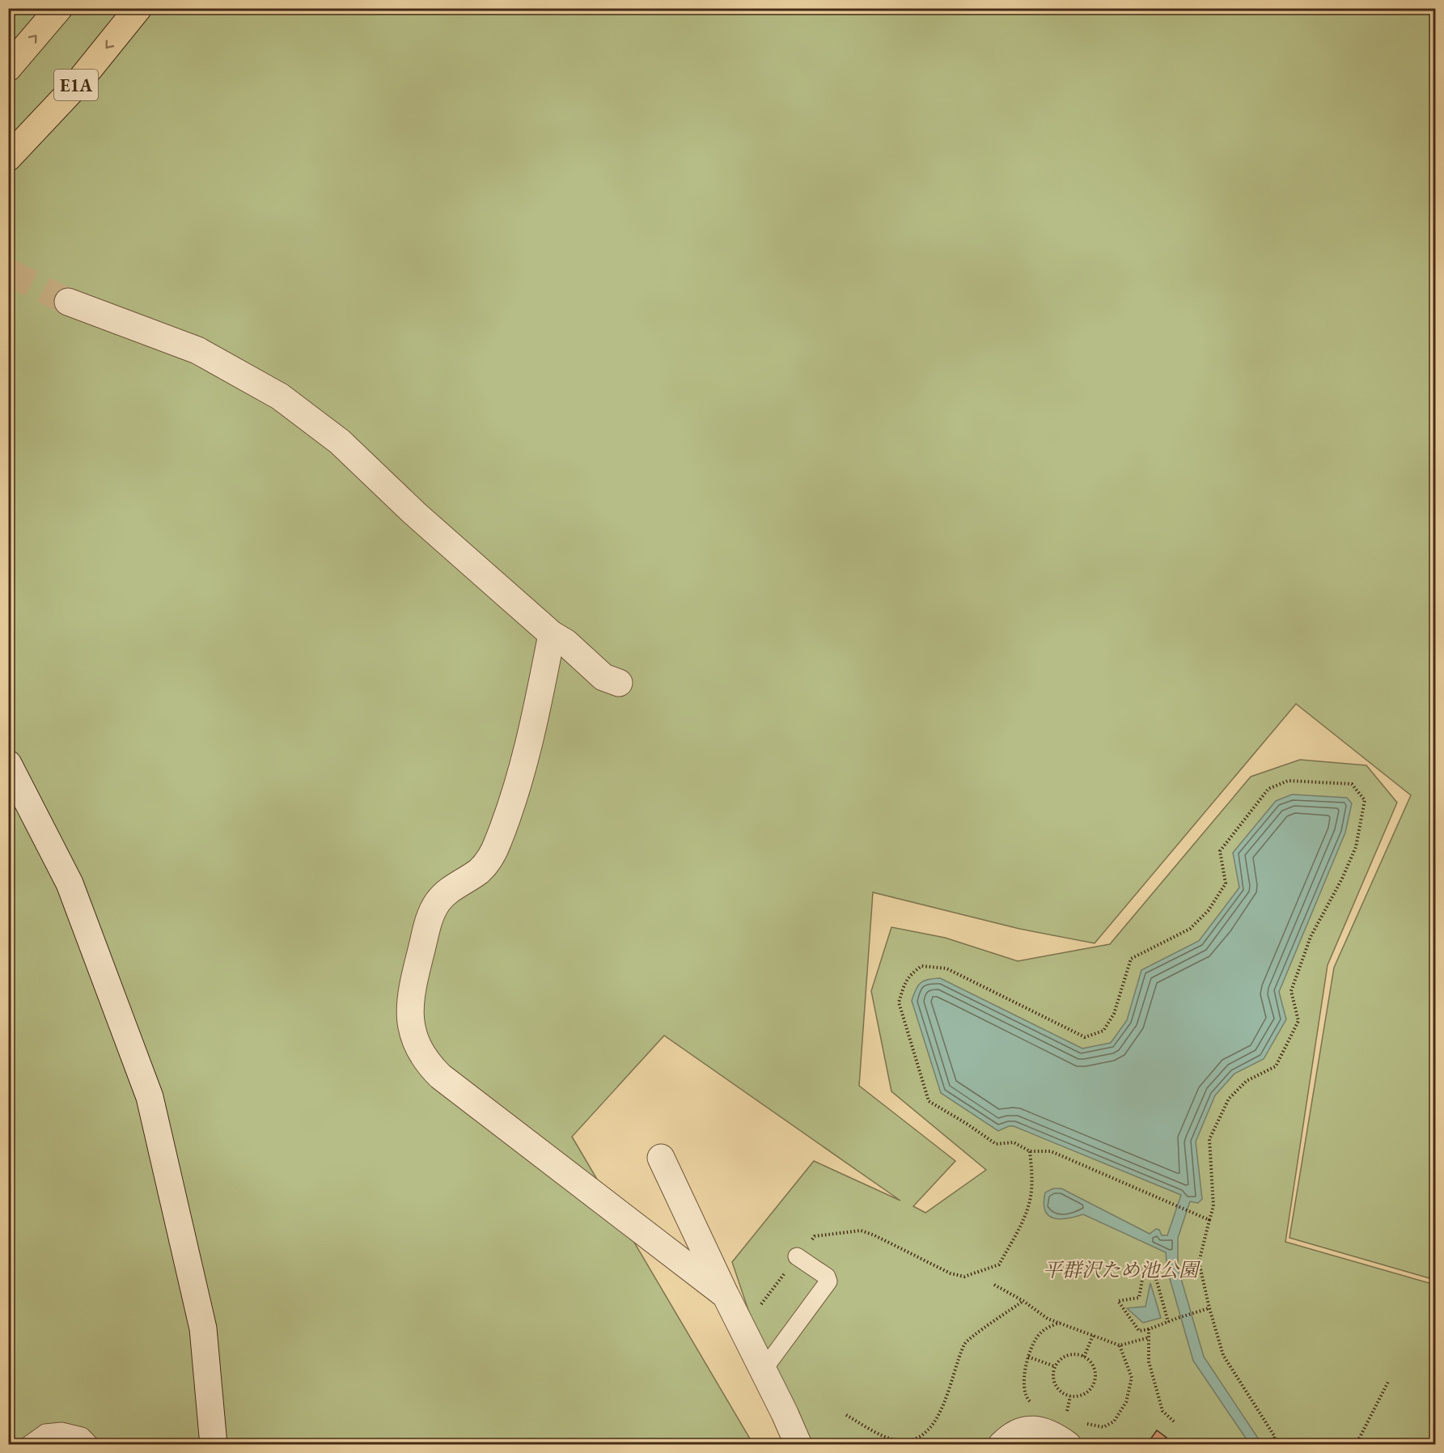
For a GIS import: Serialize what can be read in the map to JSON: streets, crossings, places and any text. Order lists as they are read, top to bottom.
{
  "streets": {
    "highway": ["E1A"]
  },
  "parks": ["平群沢ため池公園"]
}
